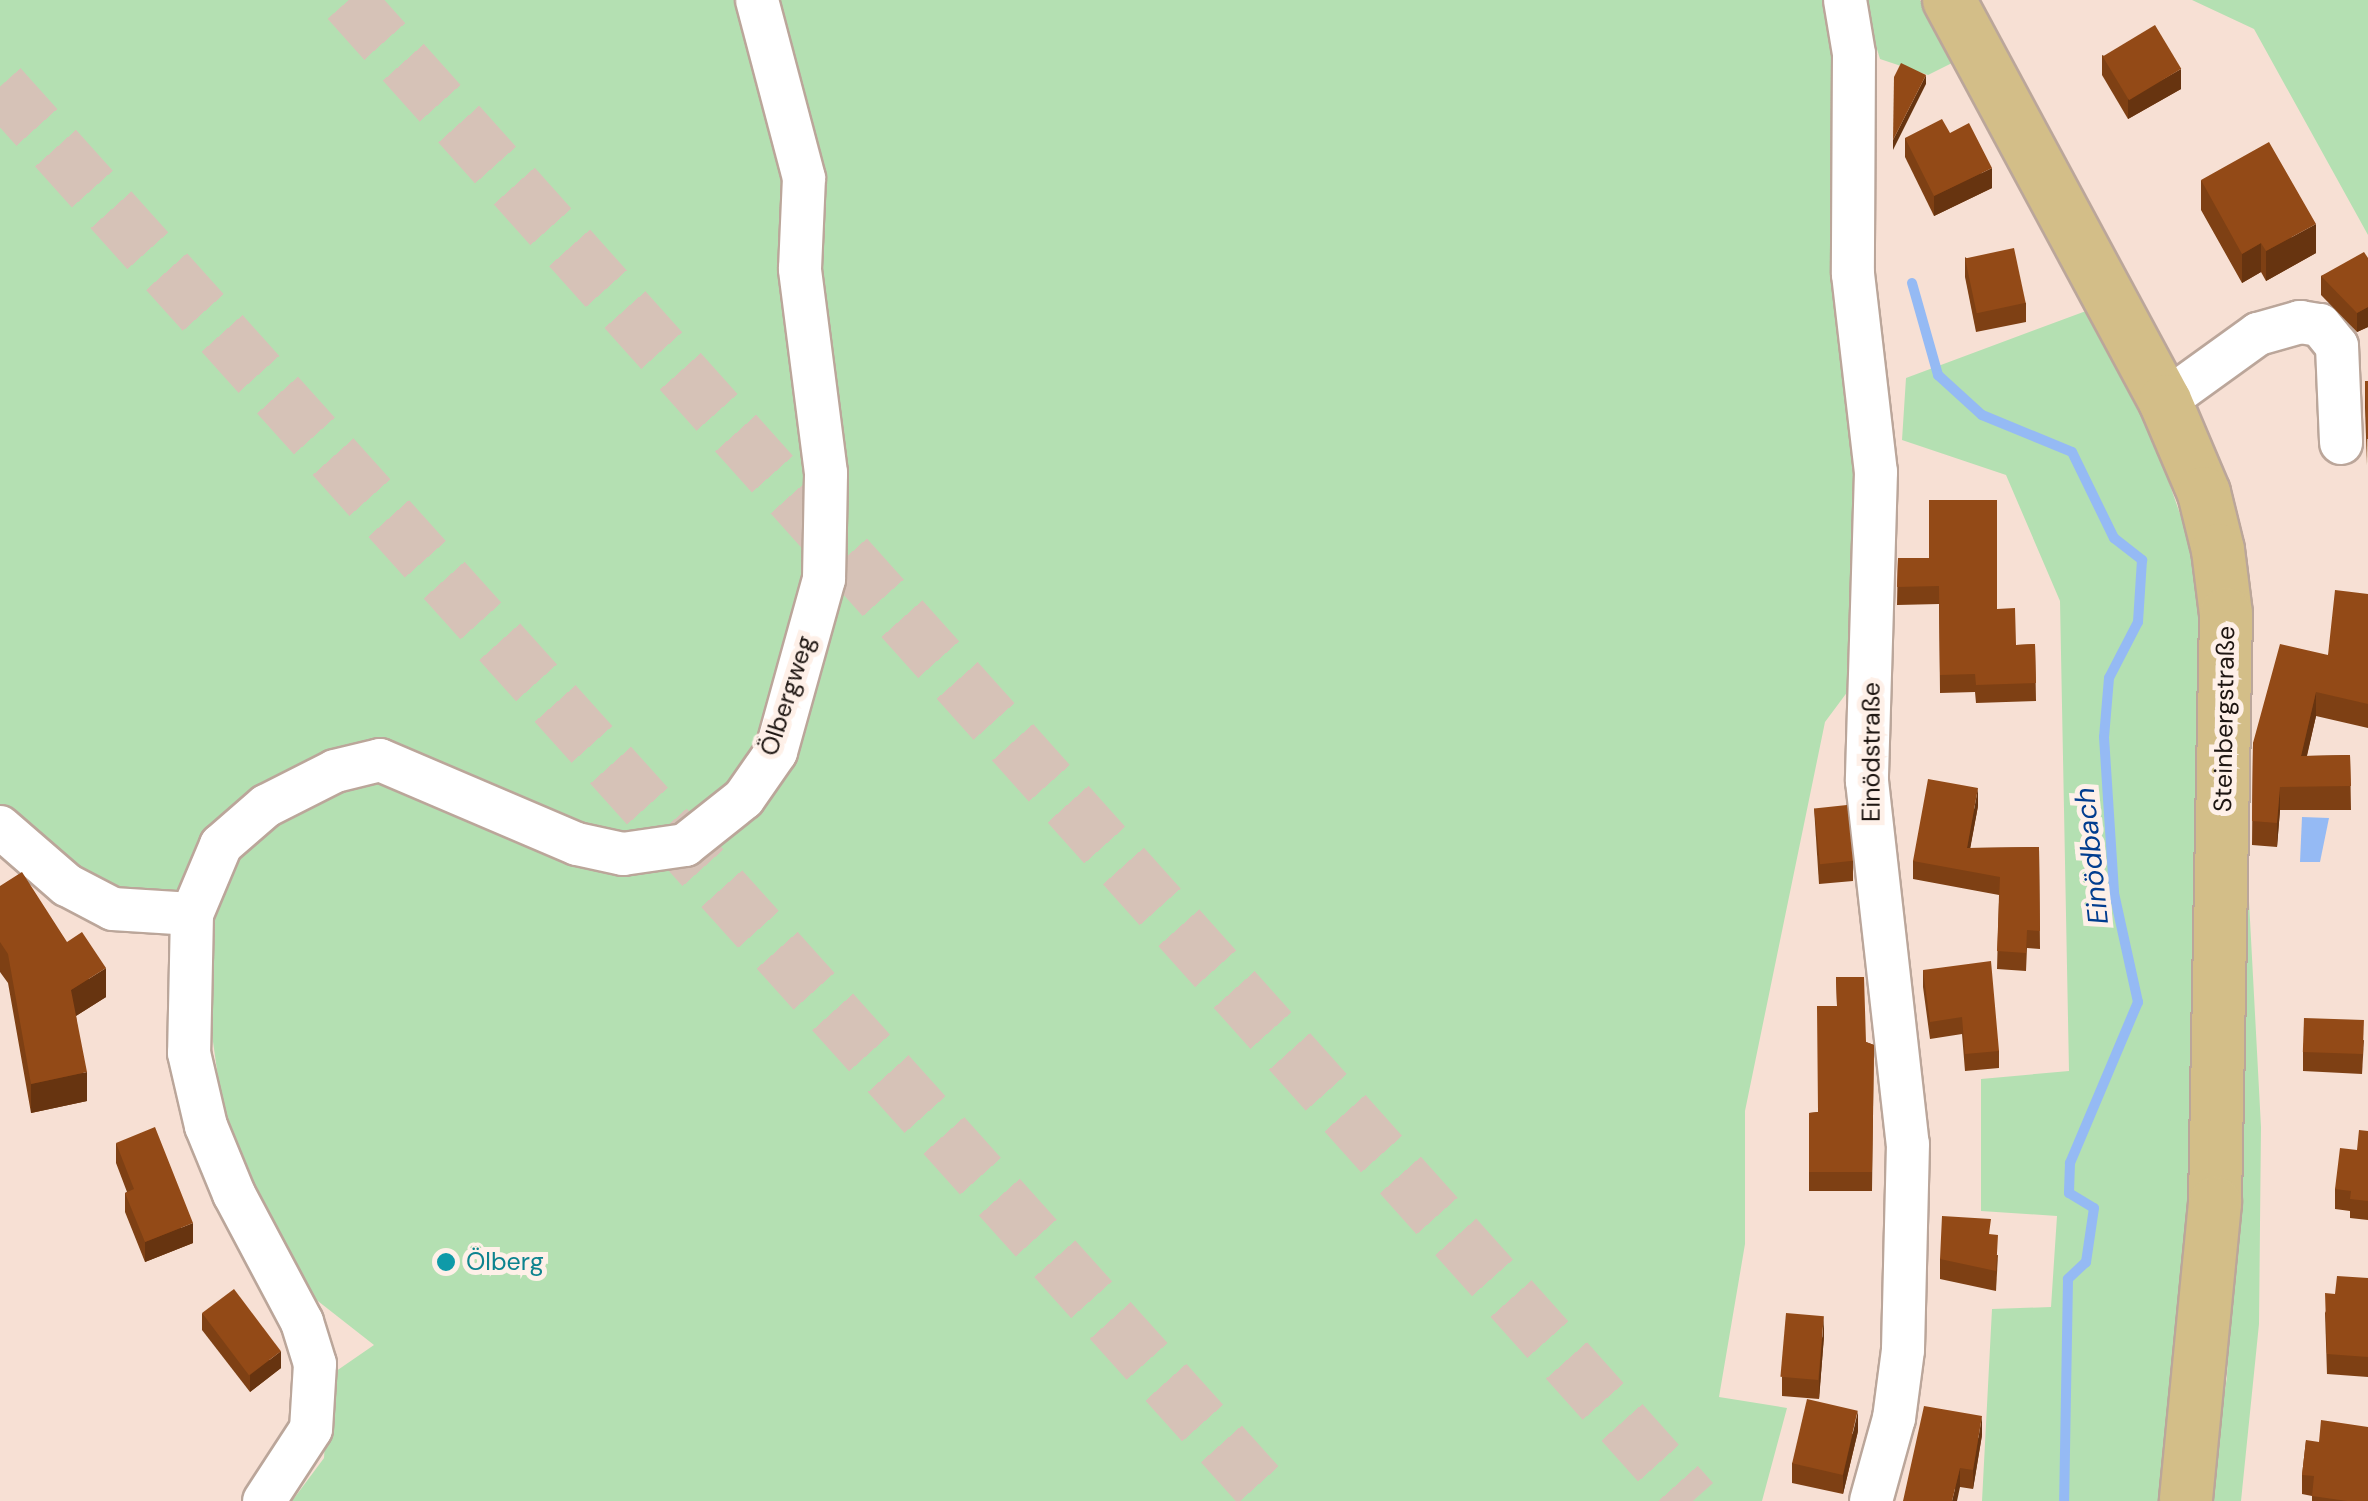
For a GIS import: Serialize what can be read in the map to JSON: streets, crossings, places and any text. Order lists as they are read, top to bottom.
{
  "streets": {
    "main road": ["Steinbergstraße"],
    "street": ["Ölbergweg", "Einödstraße"]
  },
  "water": ["Einödbach"],
  "places": ["Ölberg"]
}
